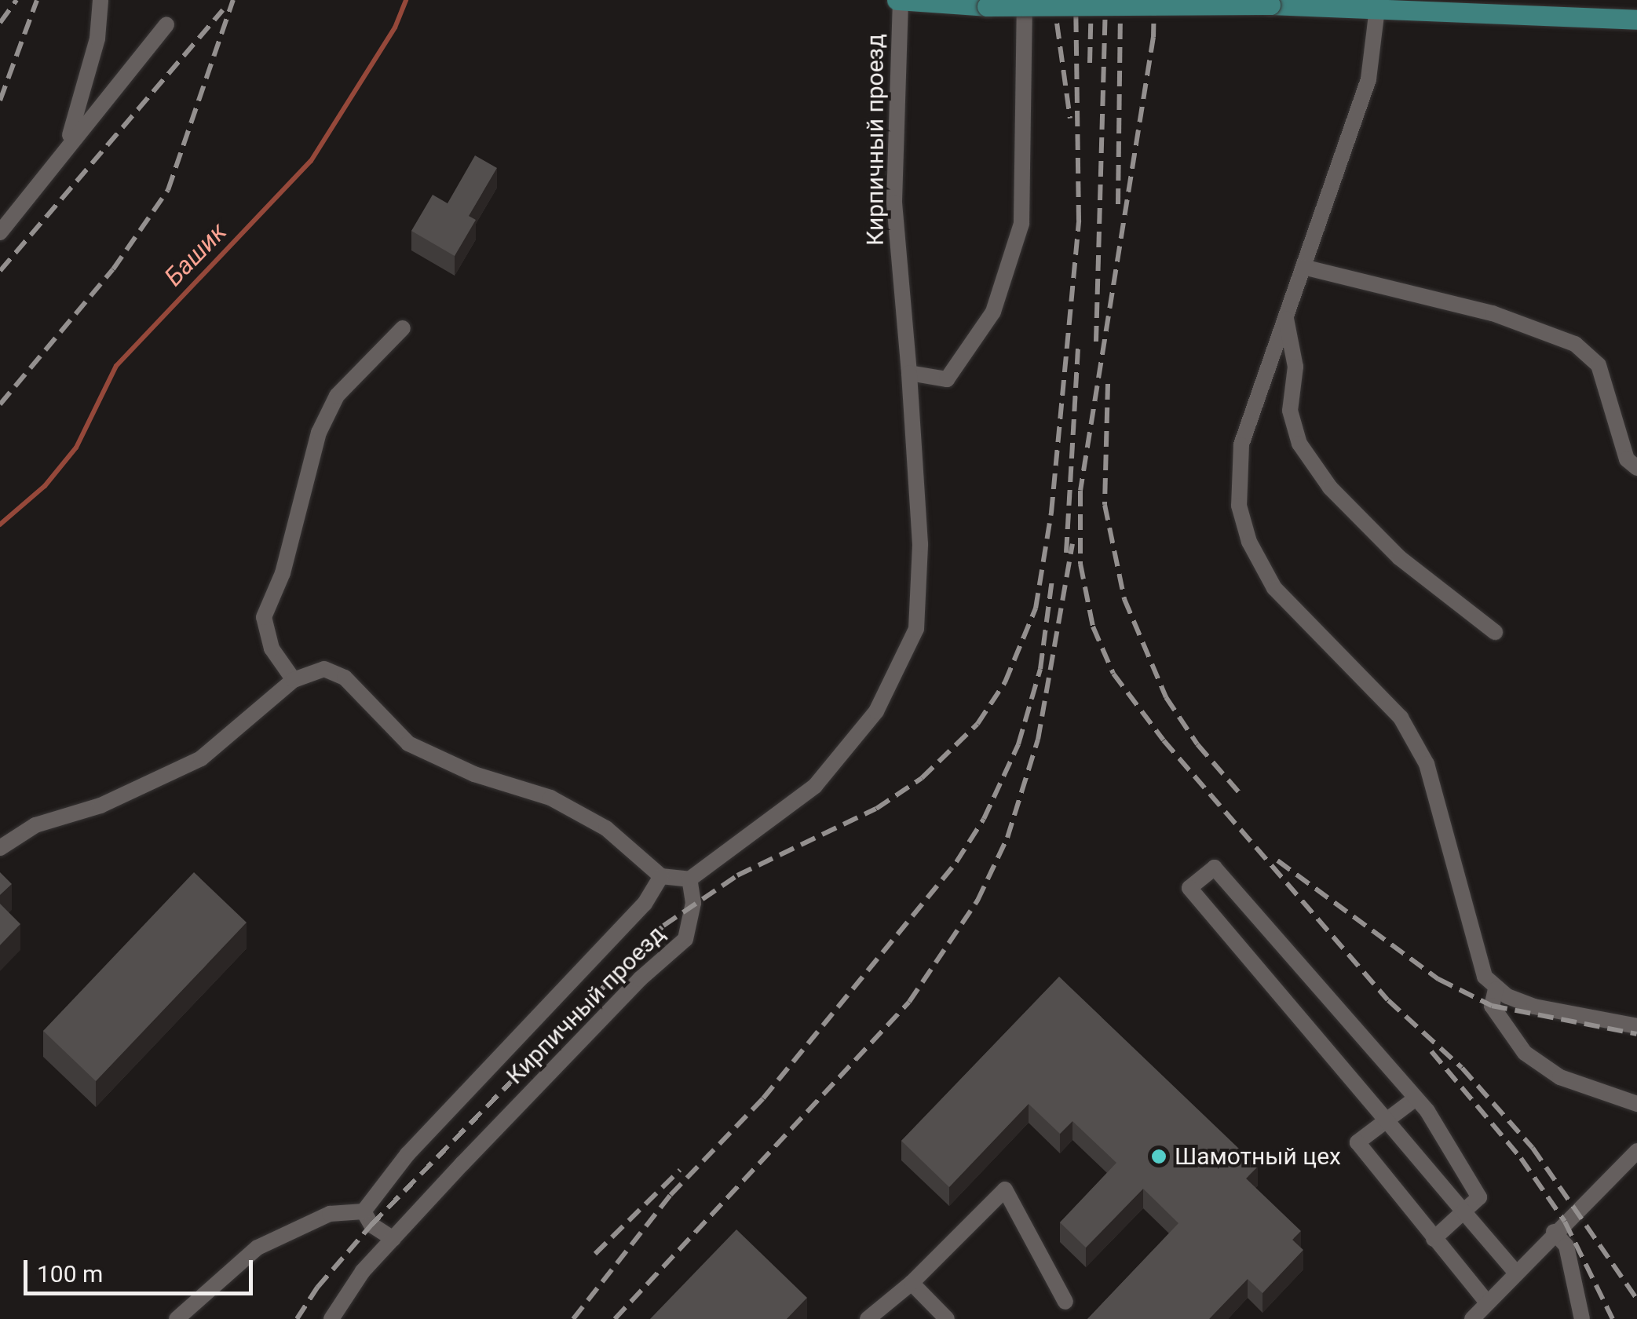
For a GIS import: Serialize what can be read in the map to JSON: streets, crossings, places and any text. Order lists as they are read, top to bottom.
{
  "streets": {
    "street": ["Кирпичный проезд"]
  },
  "water": ["Башик"],
  "places": ["Шамотный цех"],
  "scale_bar": "100 m"
}
